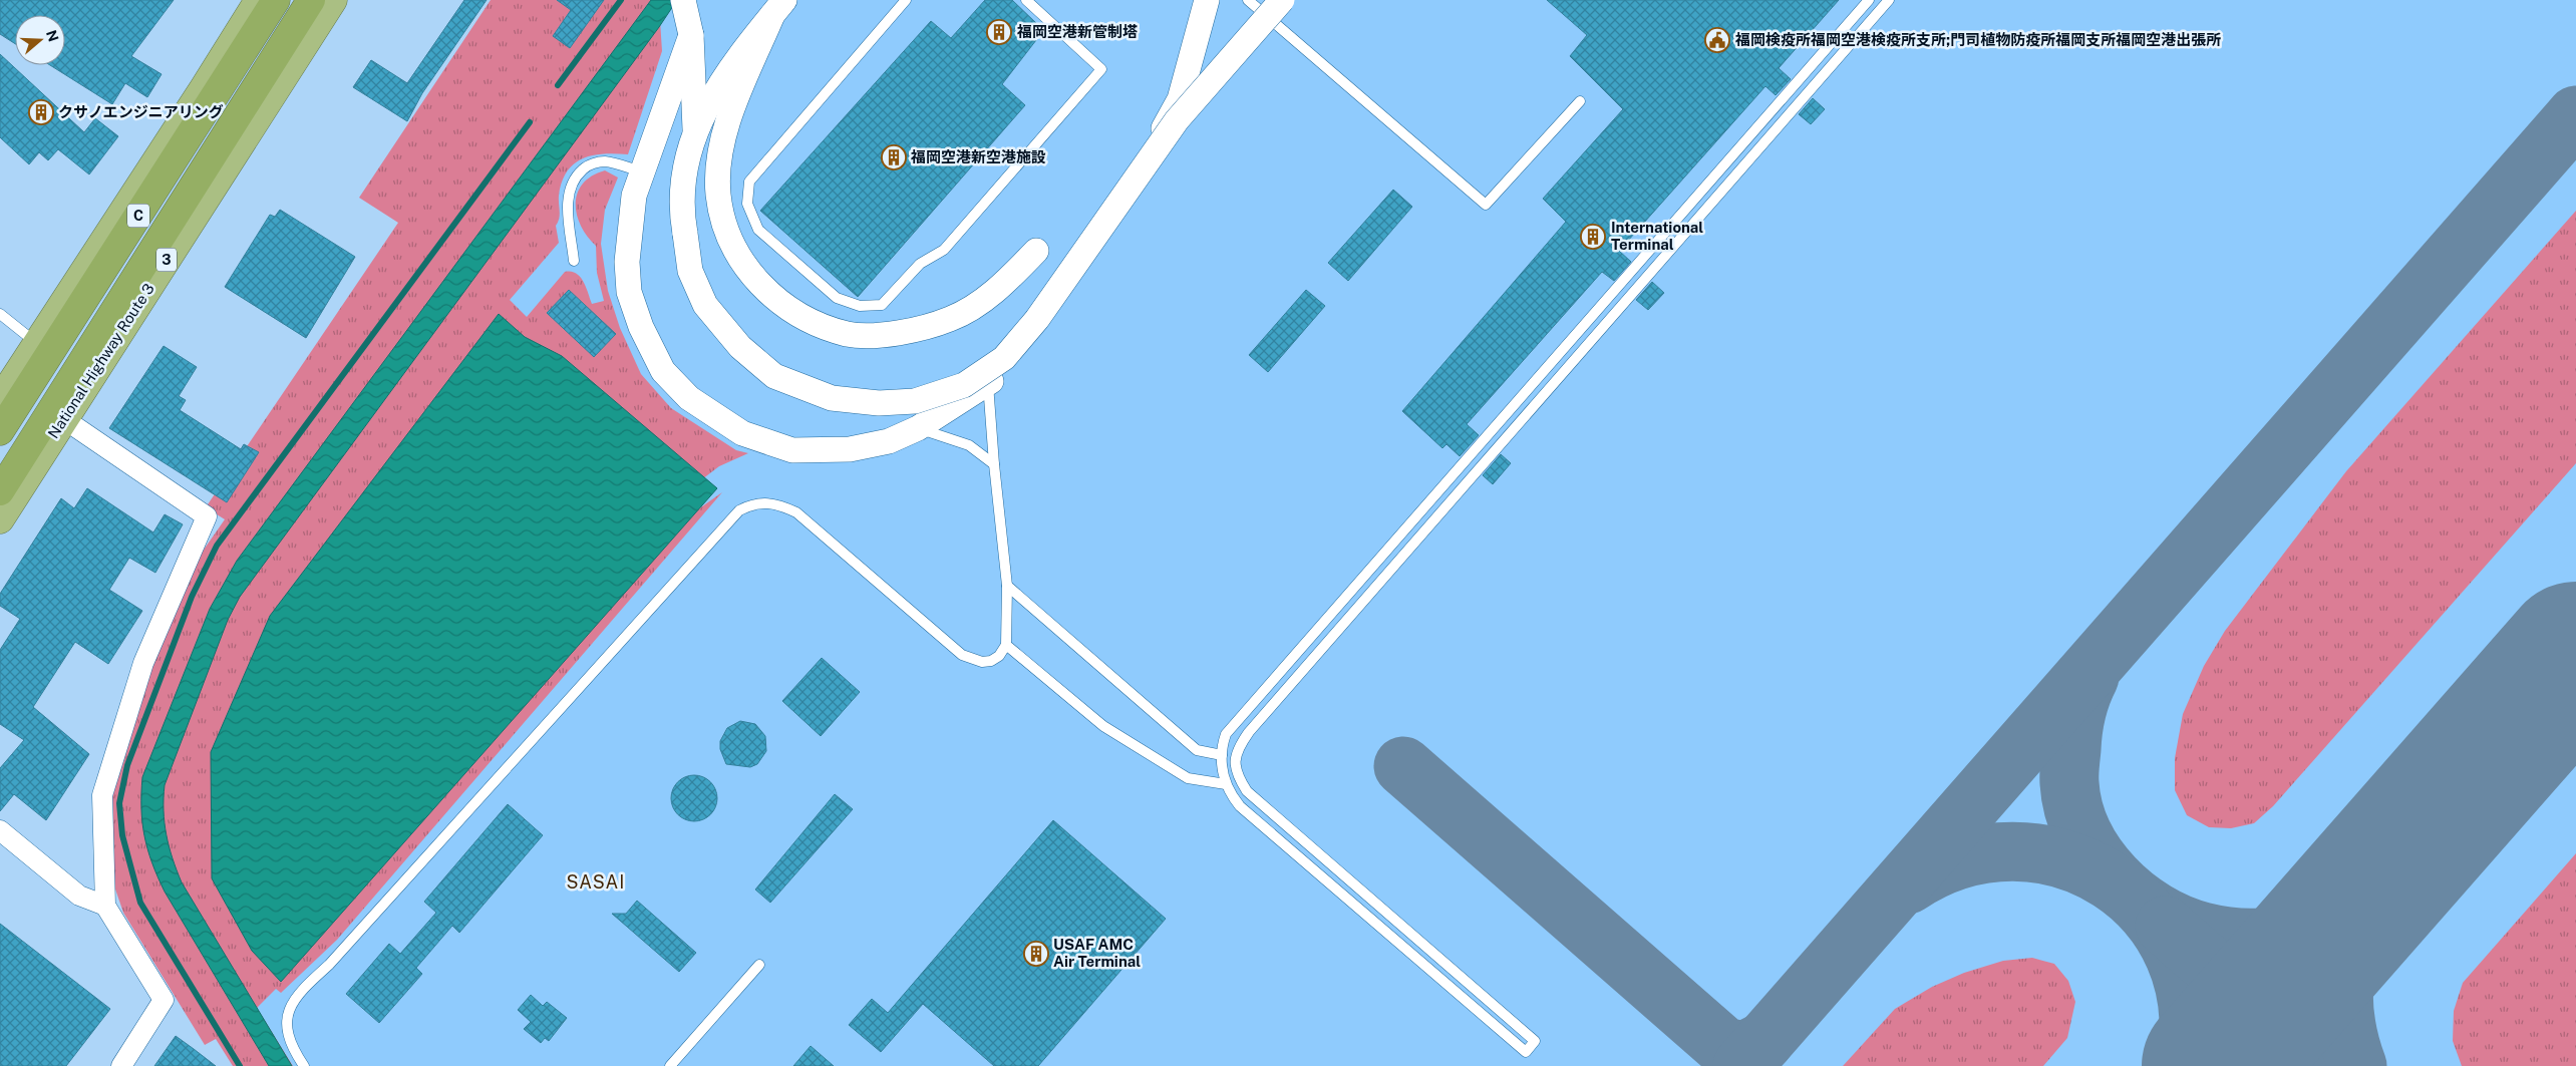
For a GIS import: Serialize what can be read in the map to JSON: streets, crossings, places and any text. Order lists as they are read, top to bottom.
{
  "streets": {
    "highway": ["C", "3", "National Highway Route 3"]
  },
  "districts": ["SASAI"],
  "places": {
    "building": [
      "福岡空港新管制塔",
      "クサノエンジニアリング",
      "福岡空港新空港施設",
      "International Terminal",
      "USAF AMC Air Terminal"
    ],
    "public building": ["福岡検疫所福岡空港検疫所支所;門司植物防疫所福岡支所福岡空港出張所"]
  },
  "north": "right"
}
